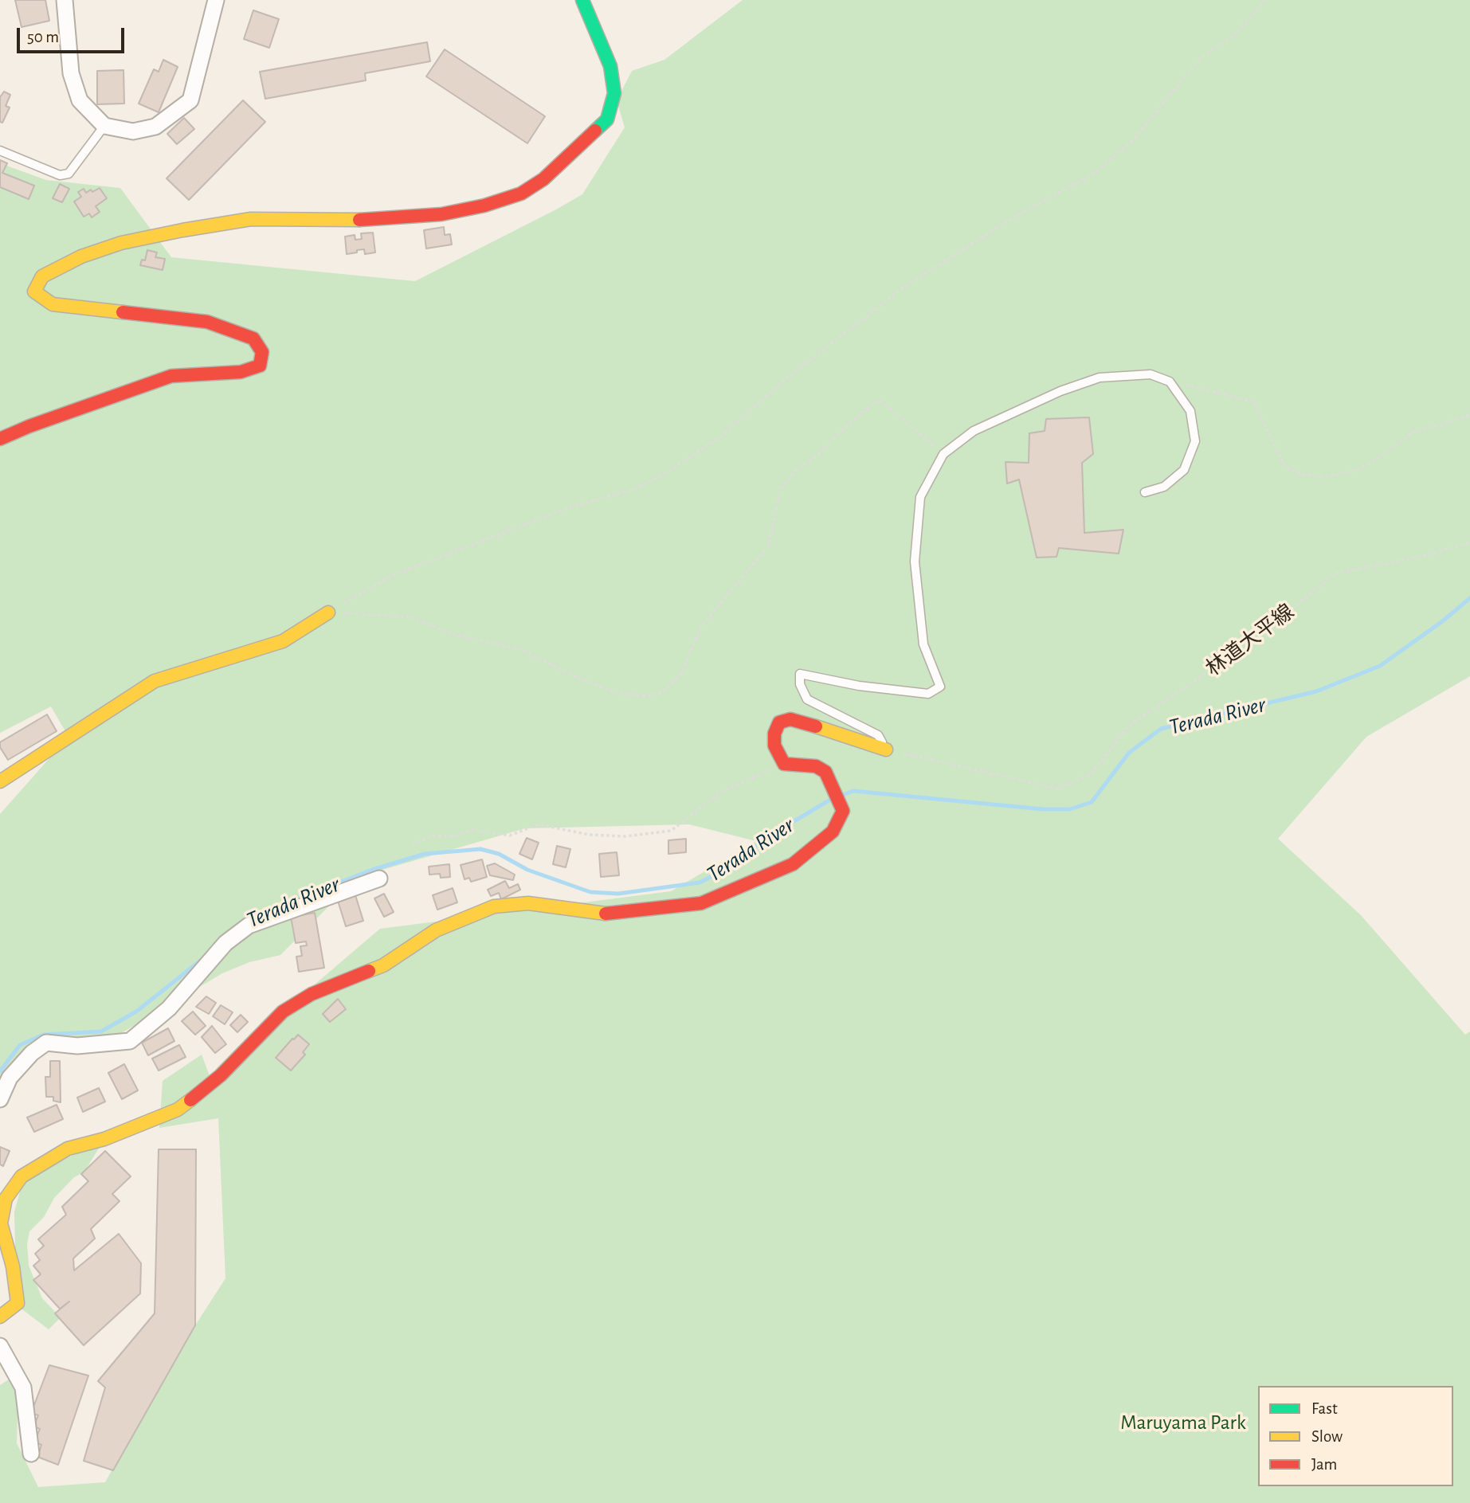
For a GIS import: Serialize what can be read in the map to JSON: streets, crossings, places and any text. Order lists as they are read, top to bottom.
{
  "streets": {
    "path": ["林道大平線"]
  },
  "water": ["Terada River"],
  "parks": ["Maruyama Park"],
  "legend": ["Fast", "Slow", "Jam"],
  "scale_bar": "50 m"
}
